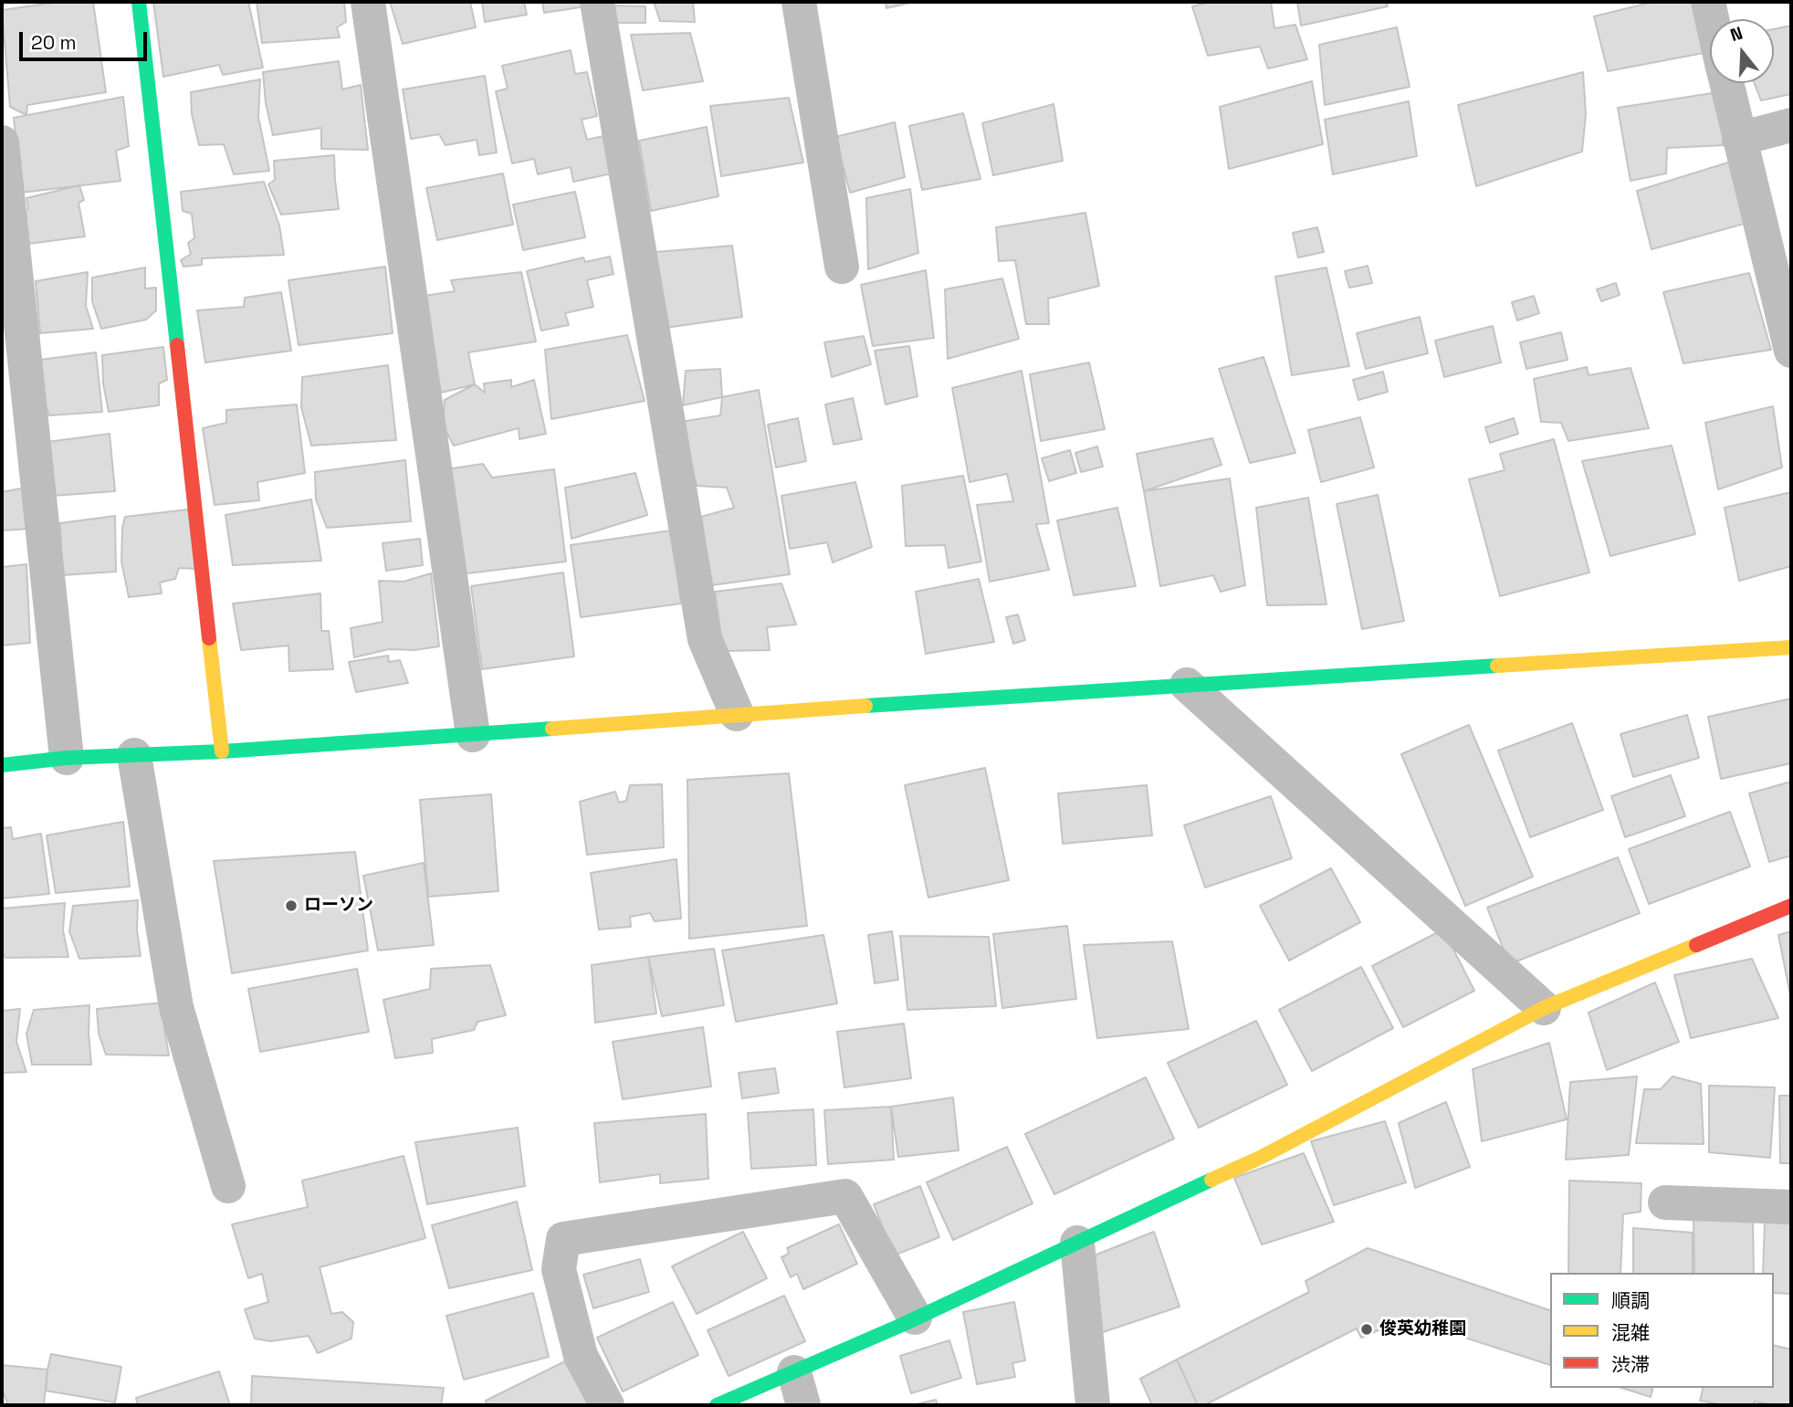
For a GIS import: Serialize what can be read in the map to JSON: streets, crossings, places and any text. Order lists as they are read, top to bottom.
{
  "places": ["ローソン", "俊英幼稚園"],
  "legend": ["順調", "混雑", "渋滞"],
  "scale_bar": "20 m",
  "north": "top"
}
